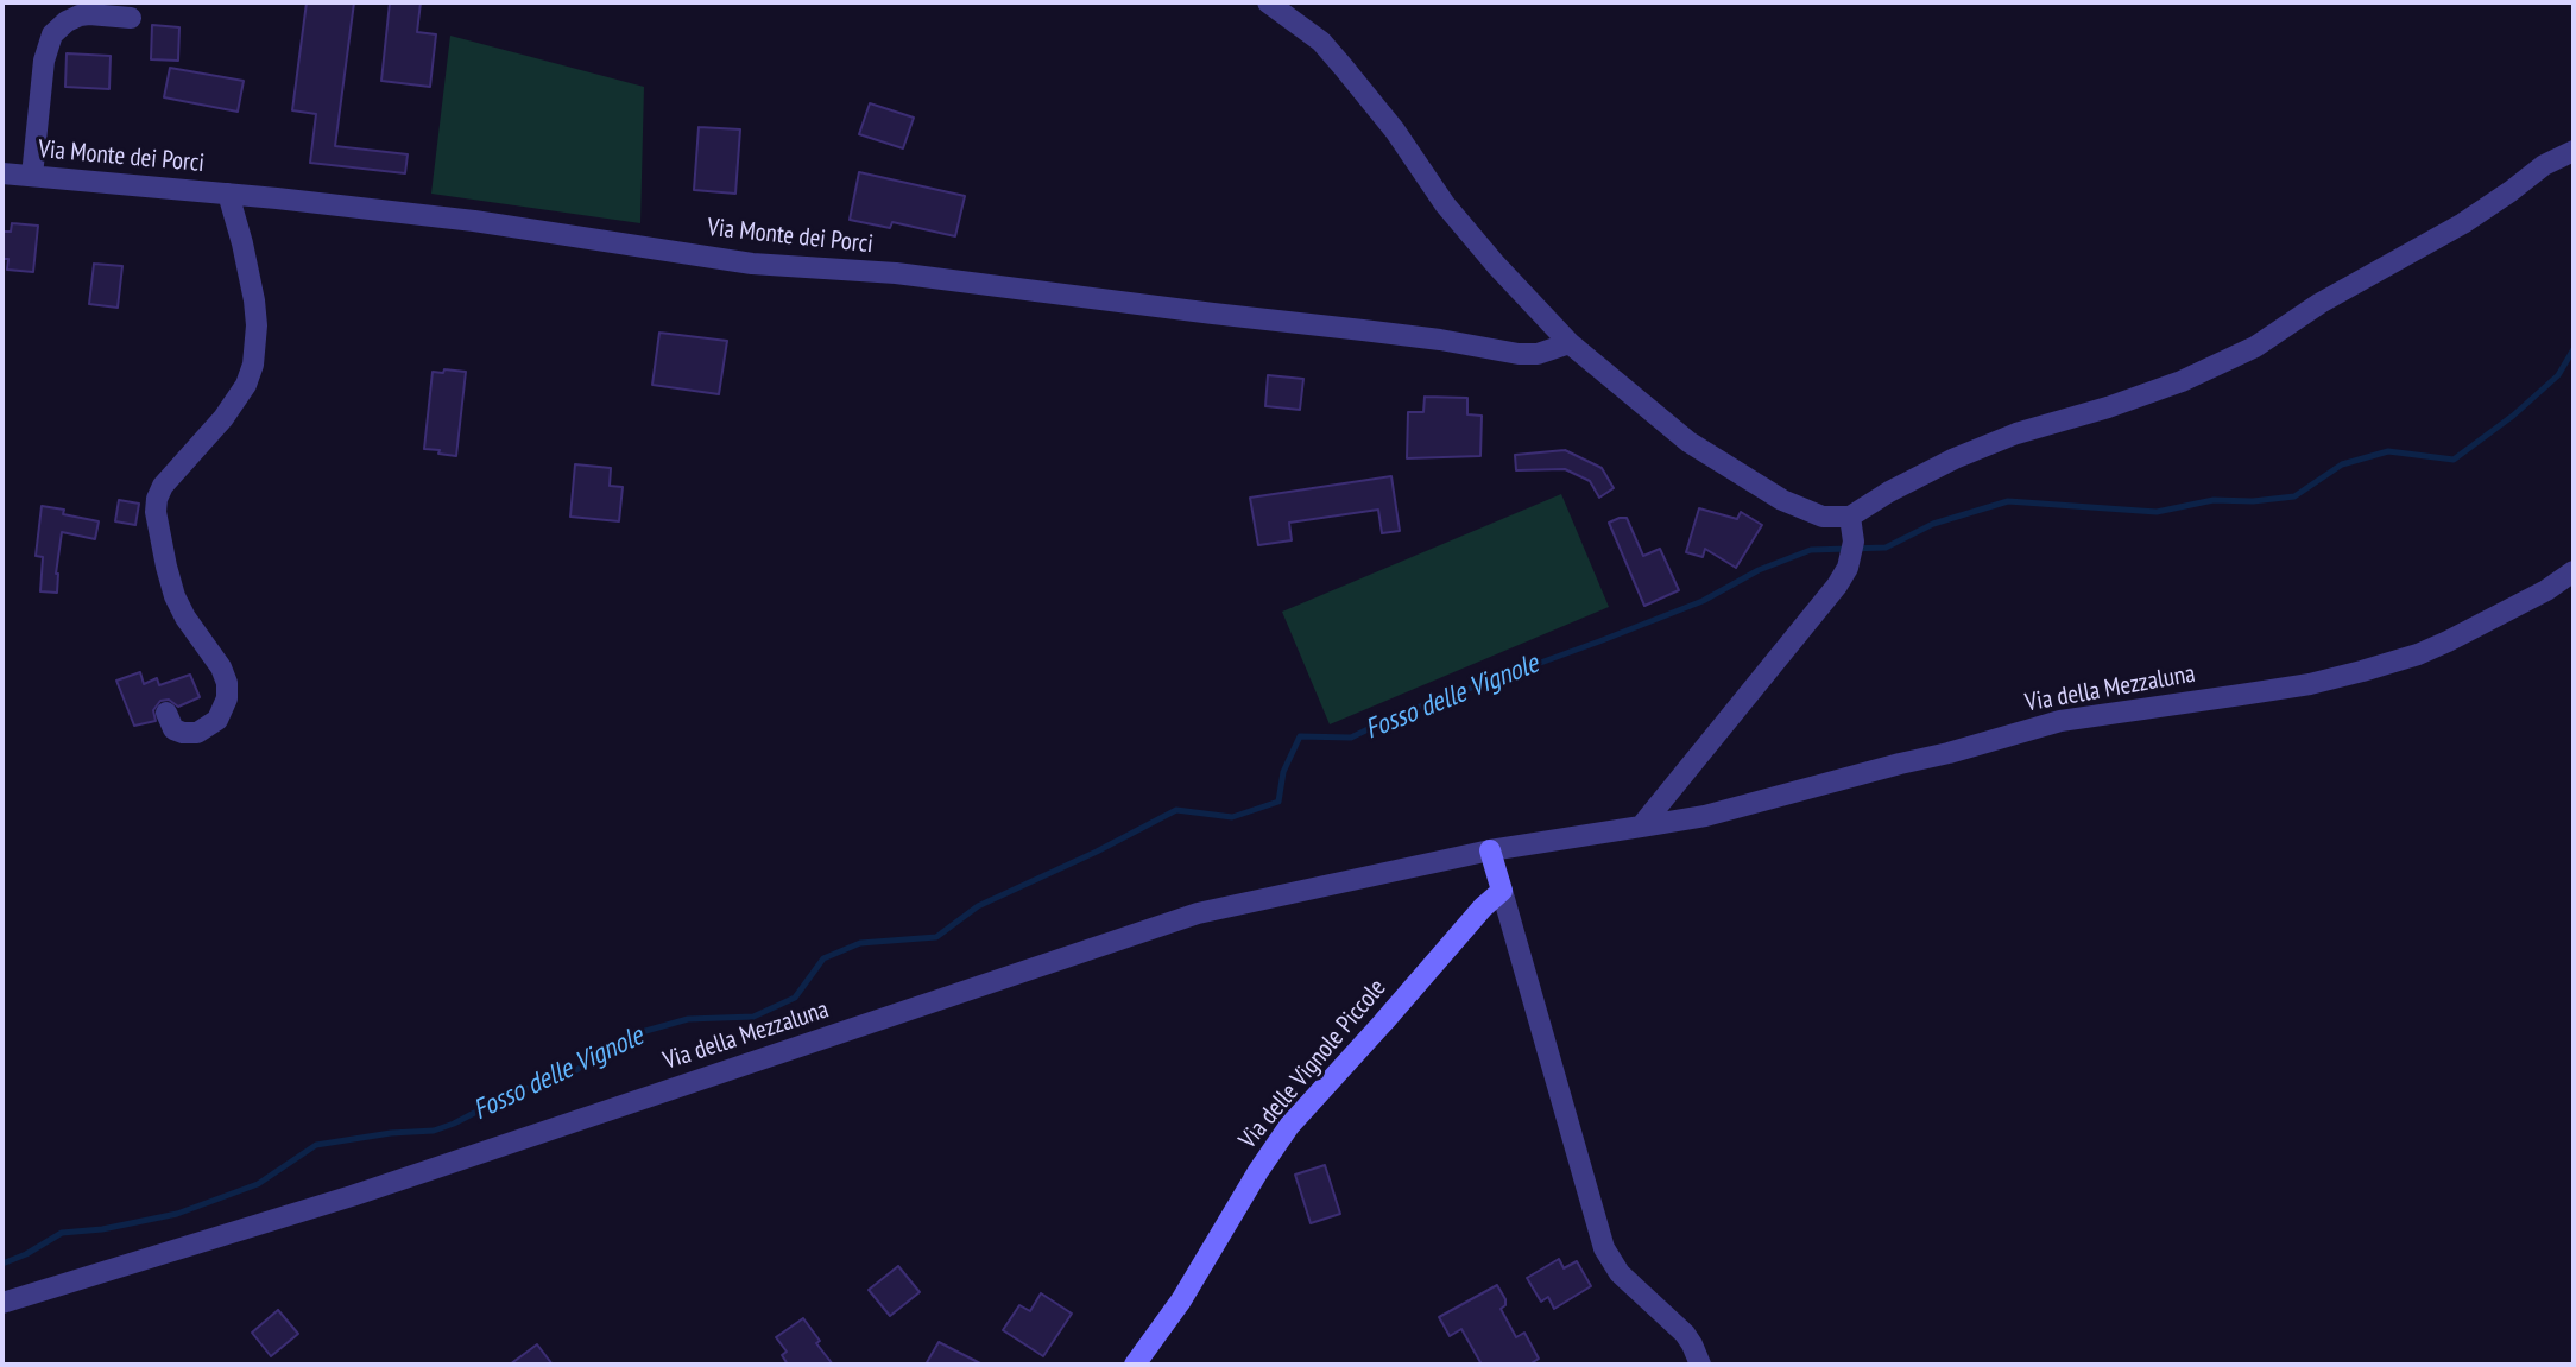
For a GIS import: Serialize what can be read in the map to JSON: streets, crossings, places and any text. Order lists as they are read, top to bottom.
{
  "streets": {
    "street": ["Via Monte dei Porci", "Via della Mezzaluna", "Via delle Vignole Piccole"]
  },
  "water": ["Fosso delle Vignole"]
}
